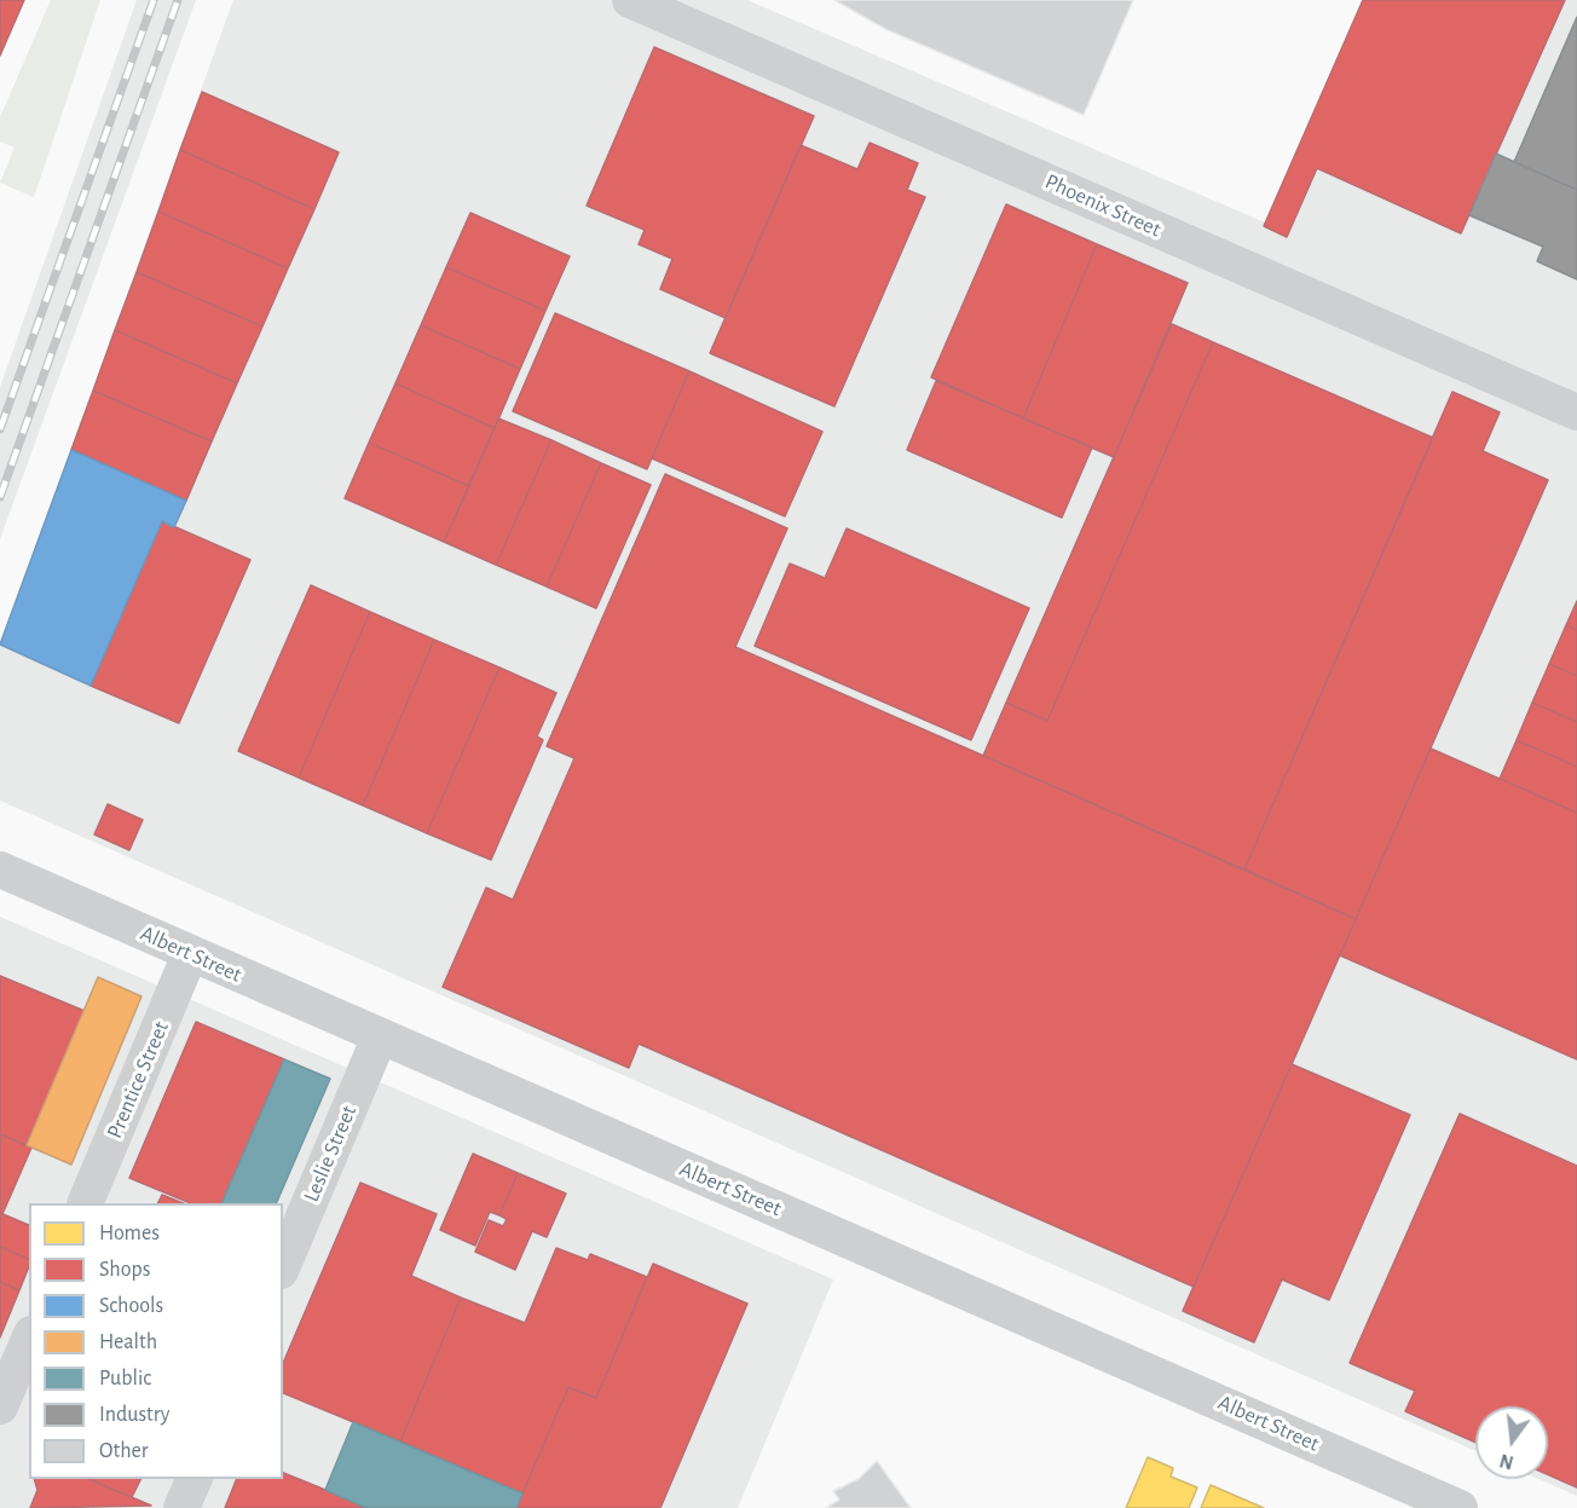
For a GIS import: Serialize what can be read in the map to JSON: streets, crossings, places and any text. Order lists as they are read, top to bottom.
{
  "streets": {
    "street": [
      "Phoenix Street",
      "Albert Street",
      "Prentice Street",
      "Leslie Street"
    ]
  },
  "crossings": [
    ["Albert Street", "Prentice Street"],
    ["Albert Street", "Leslie Street"]
  ],
  "legend": [
    "Homes",
    "Shops",
    "Schools",
    "Health",
    "Public",
    "Industry",
    "Other"
  ],
  "north": "bottom"
}
